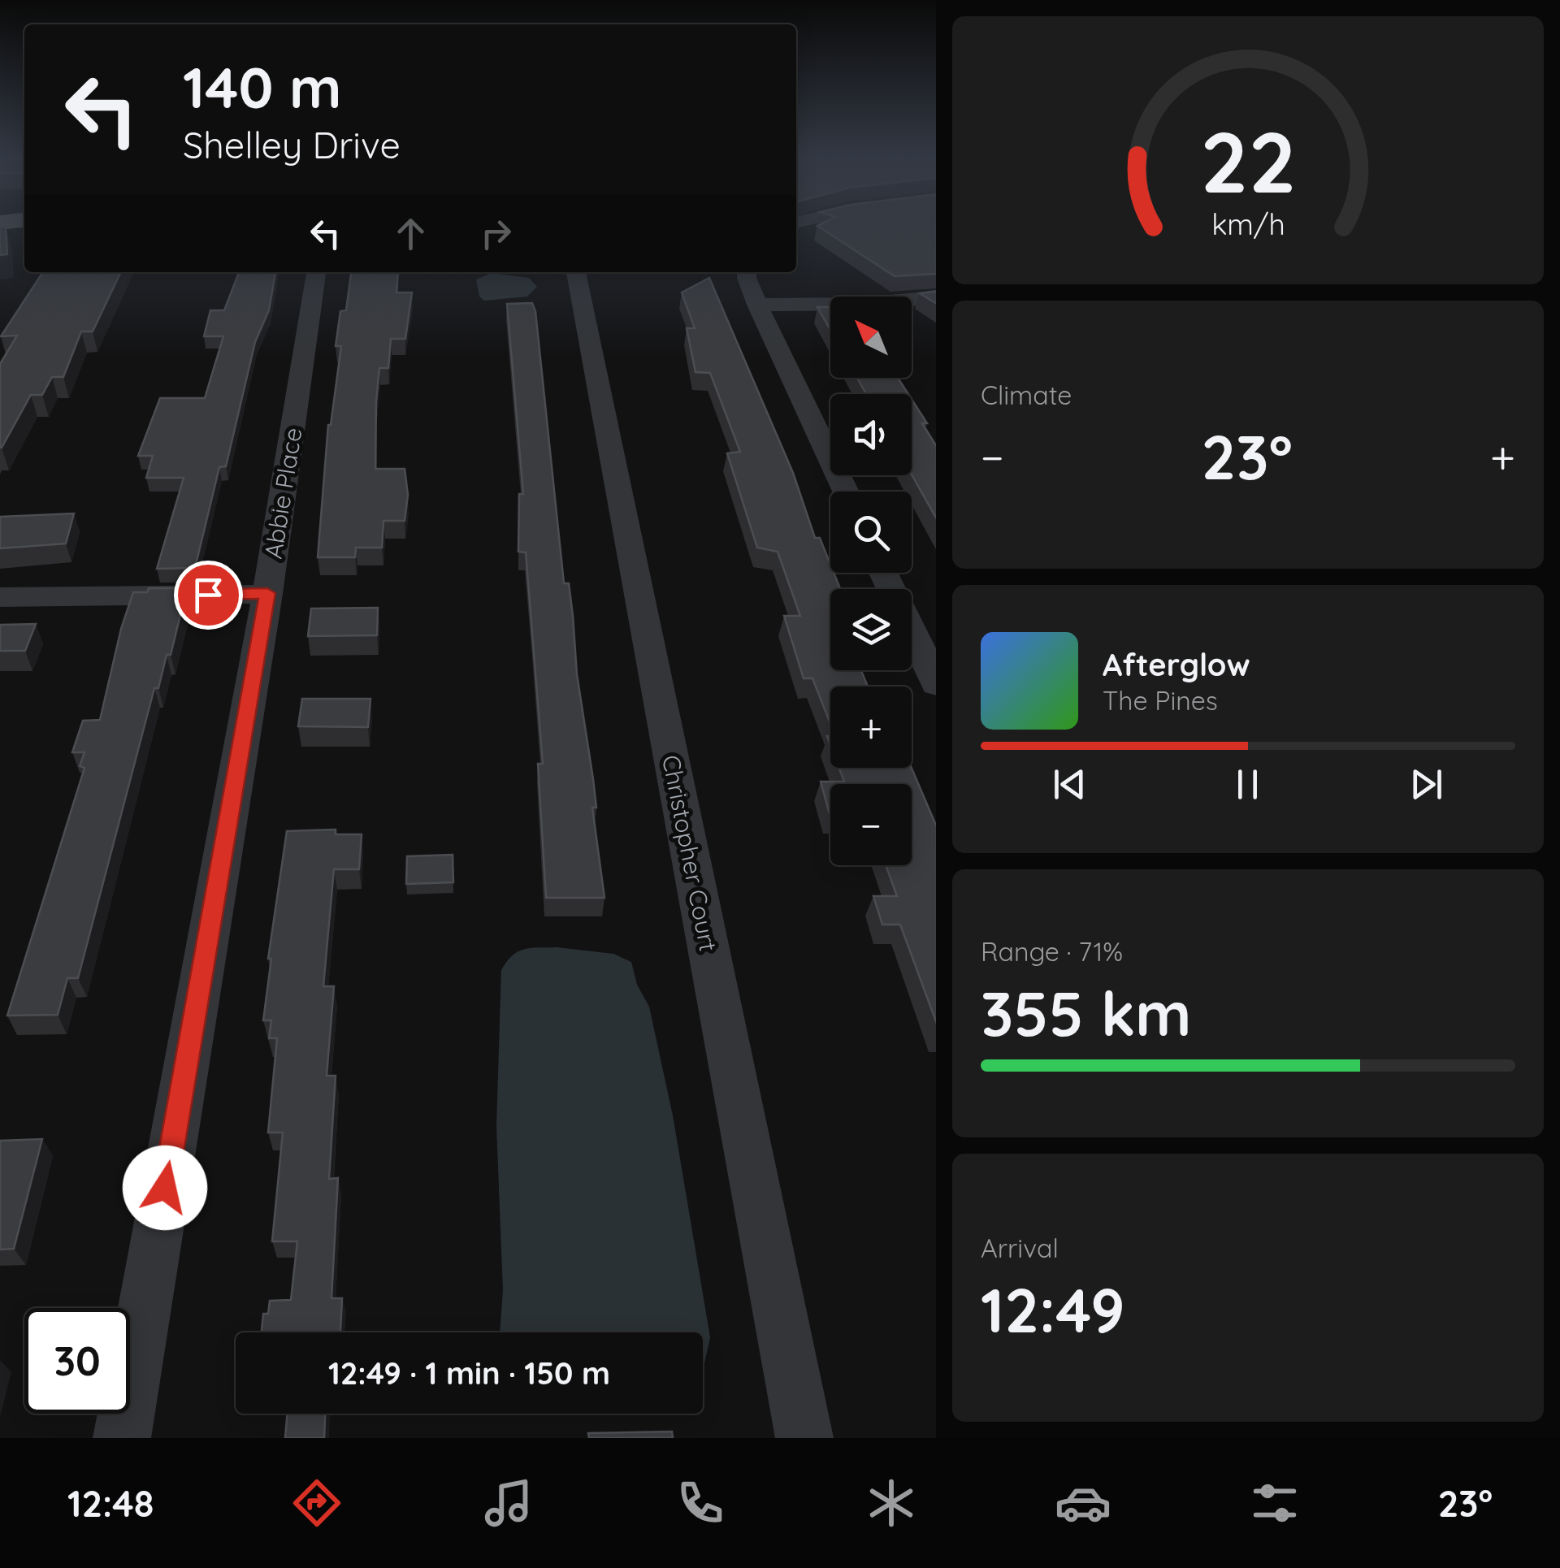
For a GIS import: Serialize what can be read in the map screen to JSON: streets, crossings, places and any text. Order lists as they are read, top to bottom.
{
  "streets": {
    "street": ["Abbie Place", "Christopher Court"]
  },
  "north": "top left",
  "page": {
    "turn": ["140 m", "Shelley Drive"],
    "map_buttons": ["+", "−"],
    "tile": [
      "Climate",
      ["Range · 71%", "355 km"],
      ["Arrival", "12:49"]
    ],
    "heat": ["−", "23°", "+"],
    "song": ["Afterglow", "The Pines"],
    "limit": "30",
    "trip": "12:49 · 1 min · 150 m",
    "tabs": ["12:48", "23°"],
    "gauge": ["22", "km/h"]
  }
}
